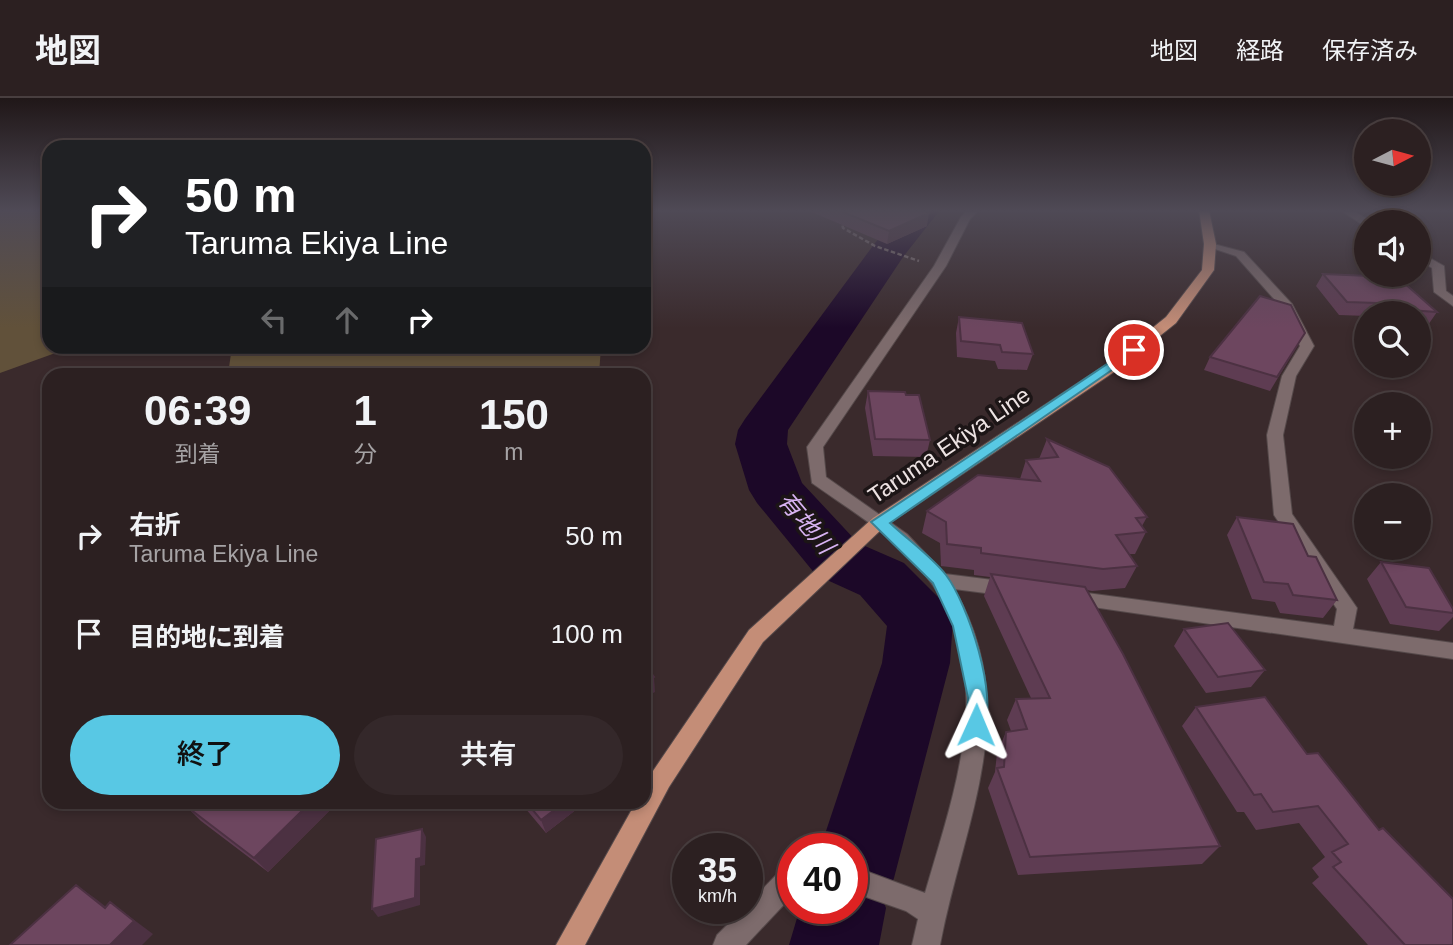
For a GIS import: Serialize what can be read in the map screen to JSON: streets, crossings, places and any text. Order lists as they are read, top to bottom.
{
  "streets": {
    "main road": ["Taruma Ekiya Line"]
  },
  "water": ["有地川"],
  "north": "right",
  "page": {
    "header": "地図",
    "nav": ["地図", "経路", "保存済み"],
    "map_buttons": ["+", "−"],
    "turn": ["50 m", "Taruma Ekiya Line"],
    "eta": [
      "06:39",
      "到着",
      "1",
      "分",
      "150",
      "m"
    ],
    "list": [
      {
        "name": "右折",
        "note": "Taruma Ekiya Line",
        "value": "50 m"
      },
      {
        "name": "目的地に到着",
        "value": "100 m"
      }
    ],
    "buttons": ["終了", "共有"],
    "speed": "35 km/h",
    "limit": "40"
  }
}
